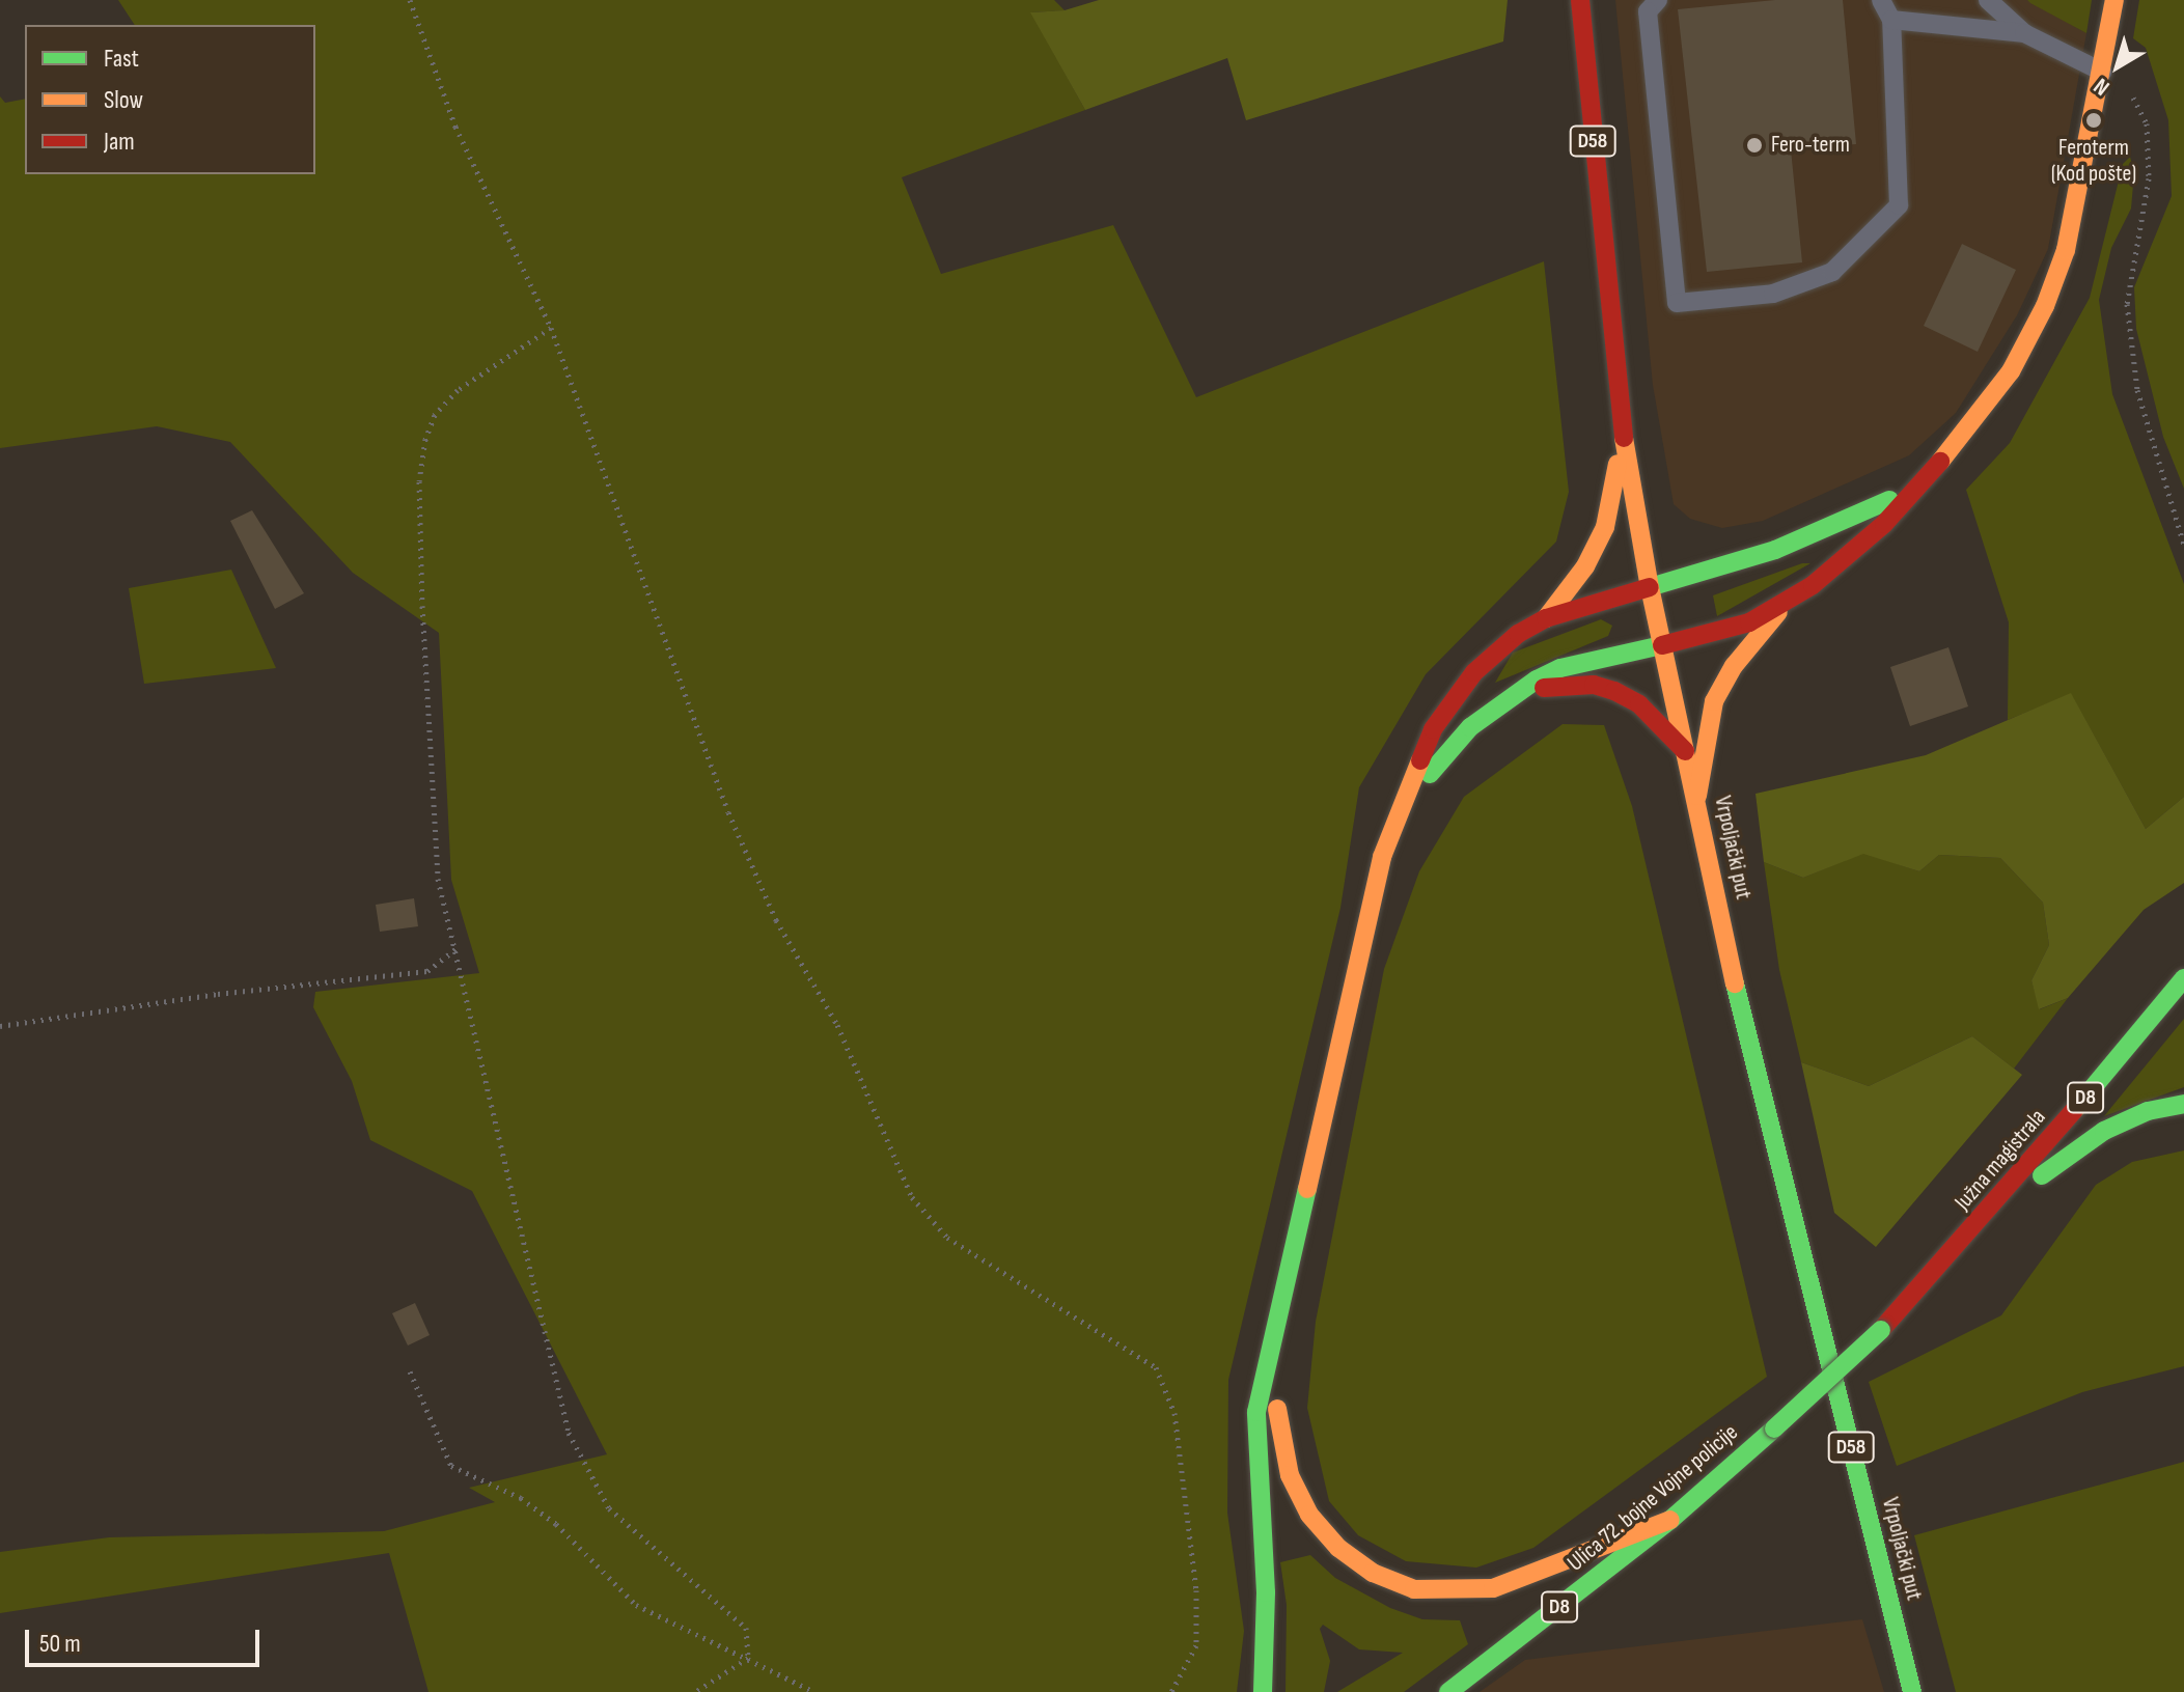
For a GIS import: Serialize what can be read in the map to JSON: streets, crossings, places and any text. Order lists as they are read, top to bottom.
{
  "streets": {
    "main road": [
      "D58",
      "Vrpoljački put",
      "D8",
      "Južna magistrala",
      "Ulica 72. bojne Vojne policije"
    ]
  },
  "crossings": [
    ["Južna magistrala", "Ulica 72. bojne Vojne policije"]
  ],
  "places": ["Feroterm (Kod pošte)", "Fero-term"],
  "legend": ["Fast", "Slow", "Jam"],
  "scale_bar": "50 m",
  "north": "bottom left"
}
